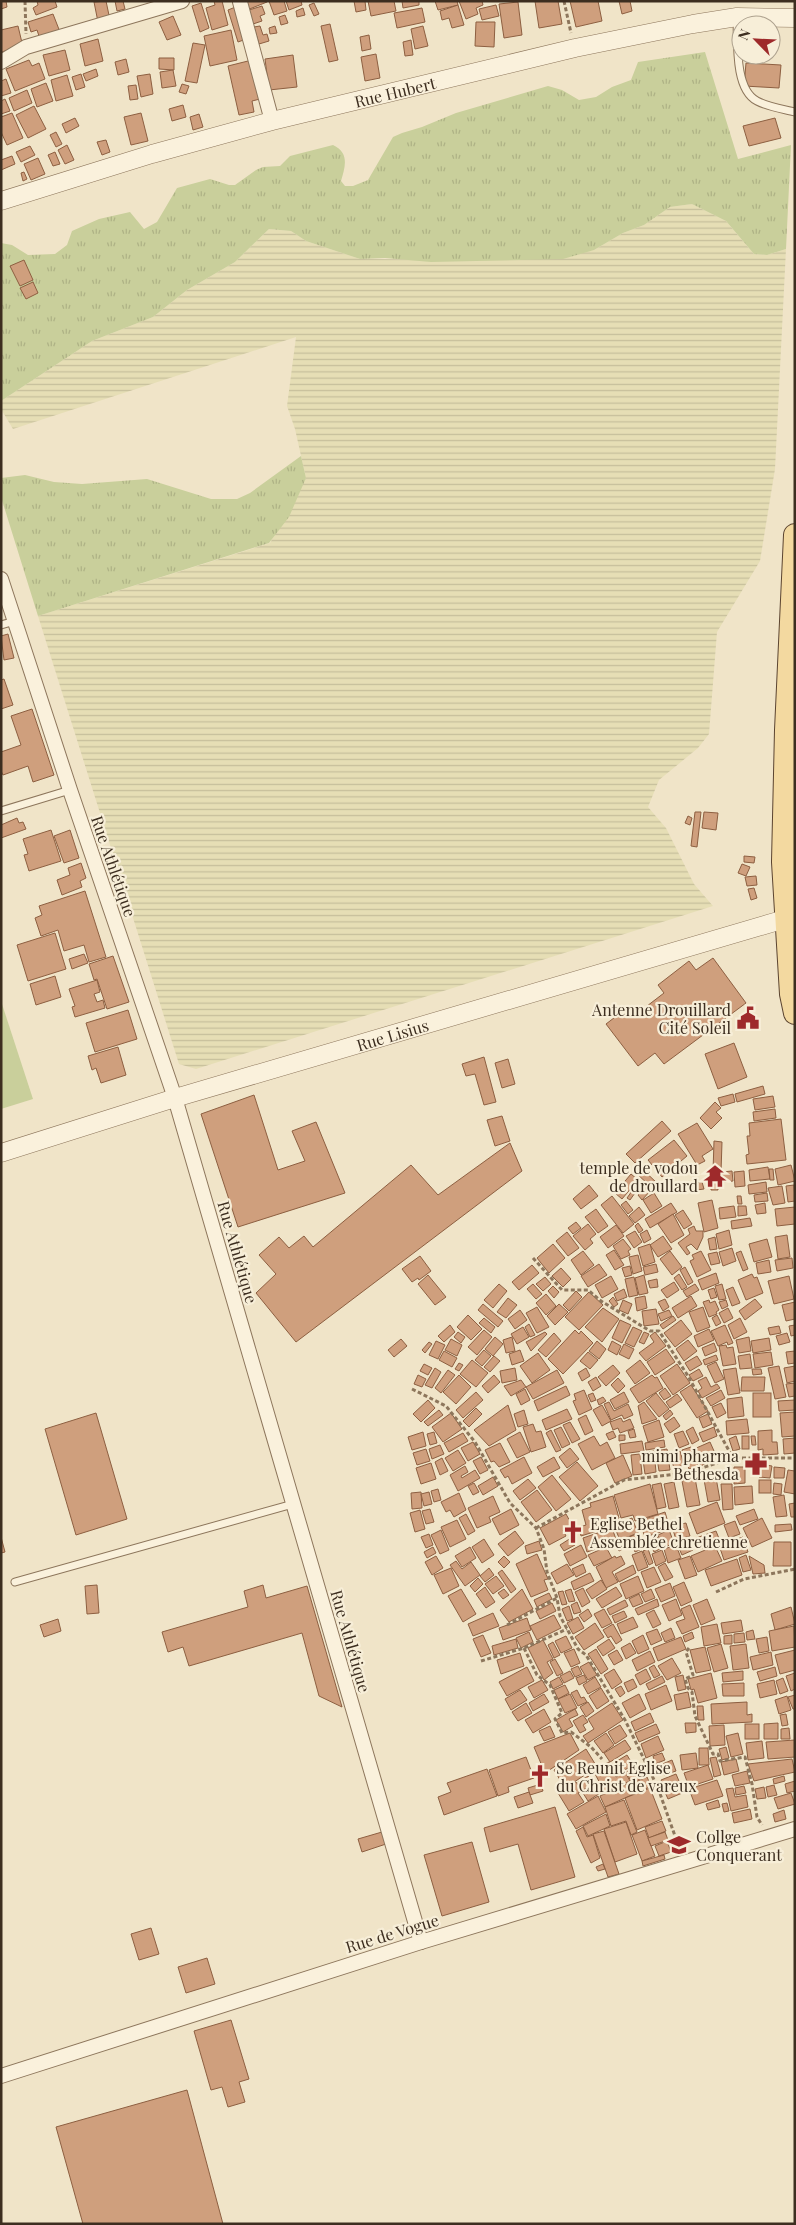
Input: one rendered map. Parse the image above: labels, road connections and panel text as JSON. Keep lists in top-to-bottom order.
{
  "streets": {
    "street": [
      "Rue Hubert",
      "Rue Athlétique",
      "Rue Lisius",
      "Rue de Vogue"
    ]
  },
  "crossings": [
    ["Rue Athlétique", "Rue Lisius"],
    ["Rue Athlétique", "Rue de Vogue"]
  ],
  "places": {
    "public building": ["Antenne Drouillard Cité Soleil"],
    "temple": ["temple de vodou de droullard"],
    "pharmacy": ["mimi pharma Bethesda"],
    "church": ["Eglise Bethel Assemblée chretienne", "Se Reunit Eglise du Christ de vareux"],
    "school or university": ["Collge Conquerant"]
  },
  "north": "top left"
}
